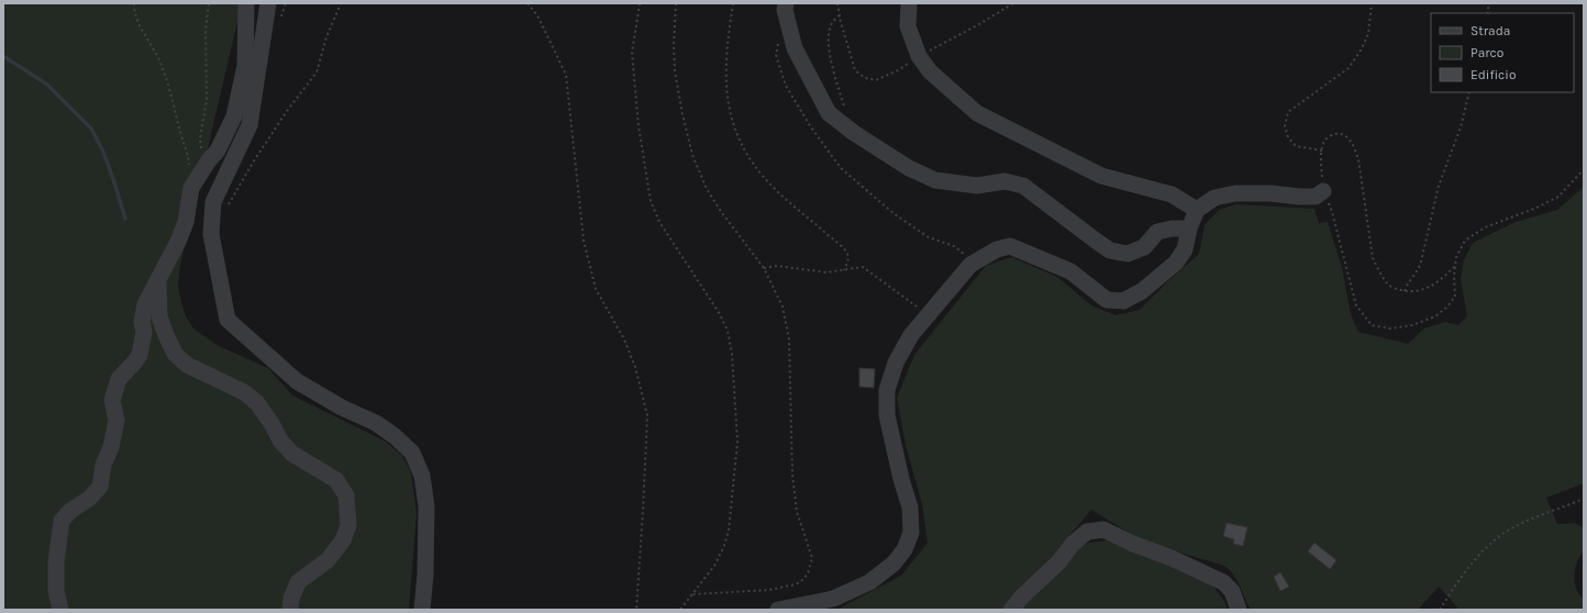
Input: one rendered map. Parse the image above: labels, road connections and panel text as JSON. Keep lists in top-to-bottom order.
{
  "legend": ["Strada", "Parco", "Edificio"]
}
